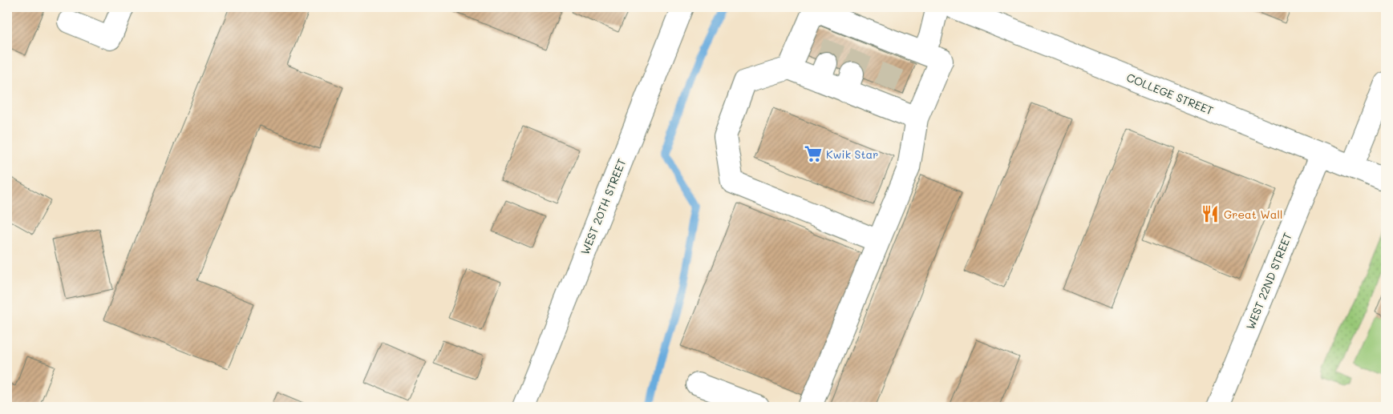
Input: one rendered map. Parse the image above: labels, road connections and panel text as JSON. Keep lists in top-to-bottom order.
{
  "streets": {
    "street": ["COLLEGE STREET", "WEST 20TH STREET", "WEST 22ND STREET"]
  },
  "crossings": [
    ["COLLEGE STREET", "WEST 22ND STREET"]
  ],
  "places": {
    "supermarket": ["Kwik Star"],
    "restaurant": ["Great Wall"]
  }
}
